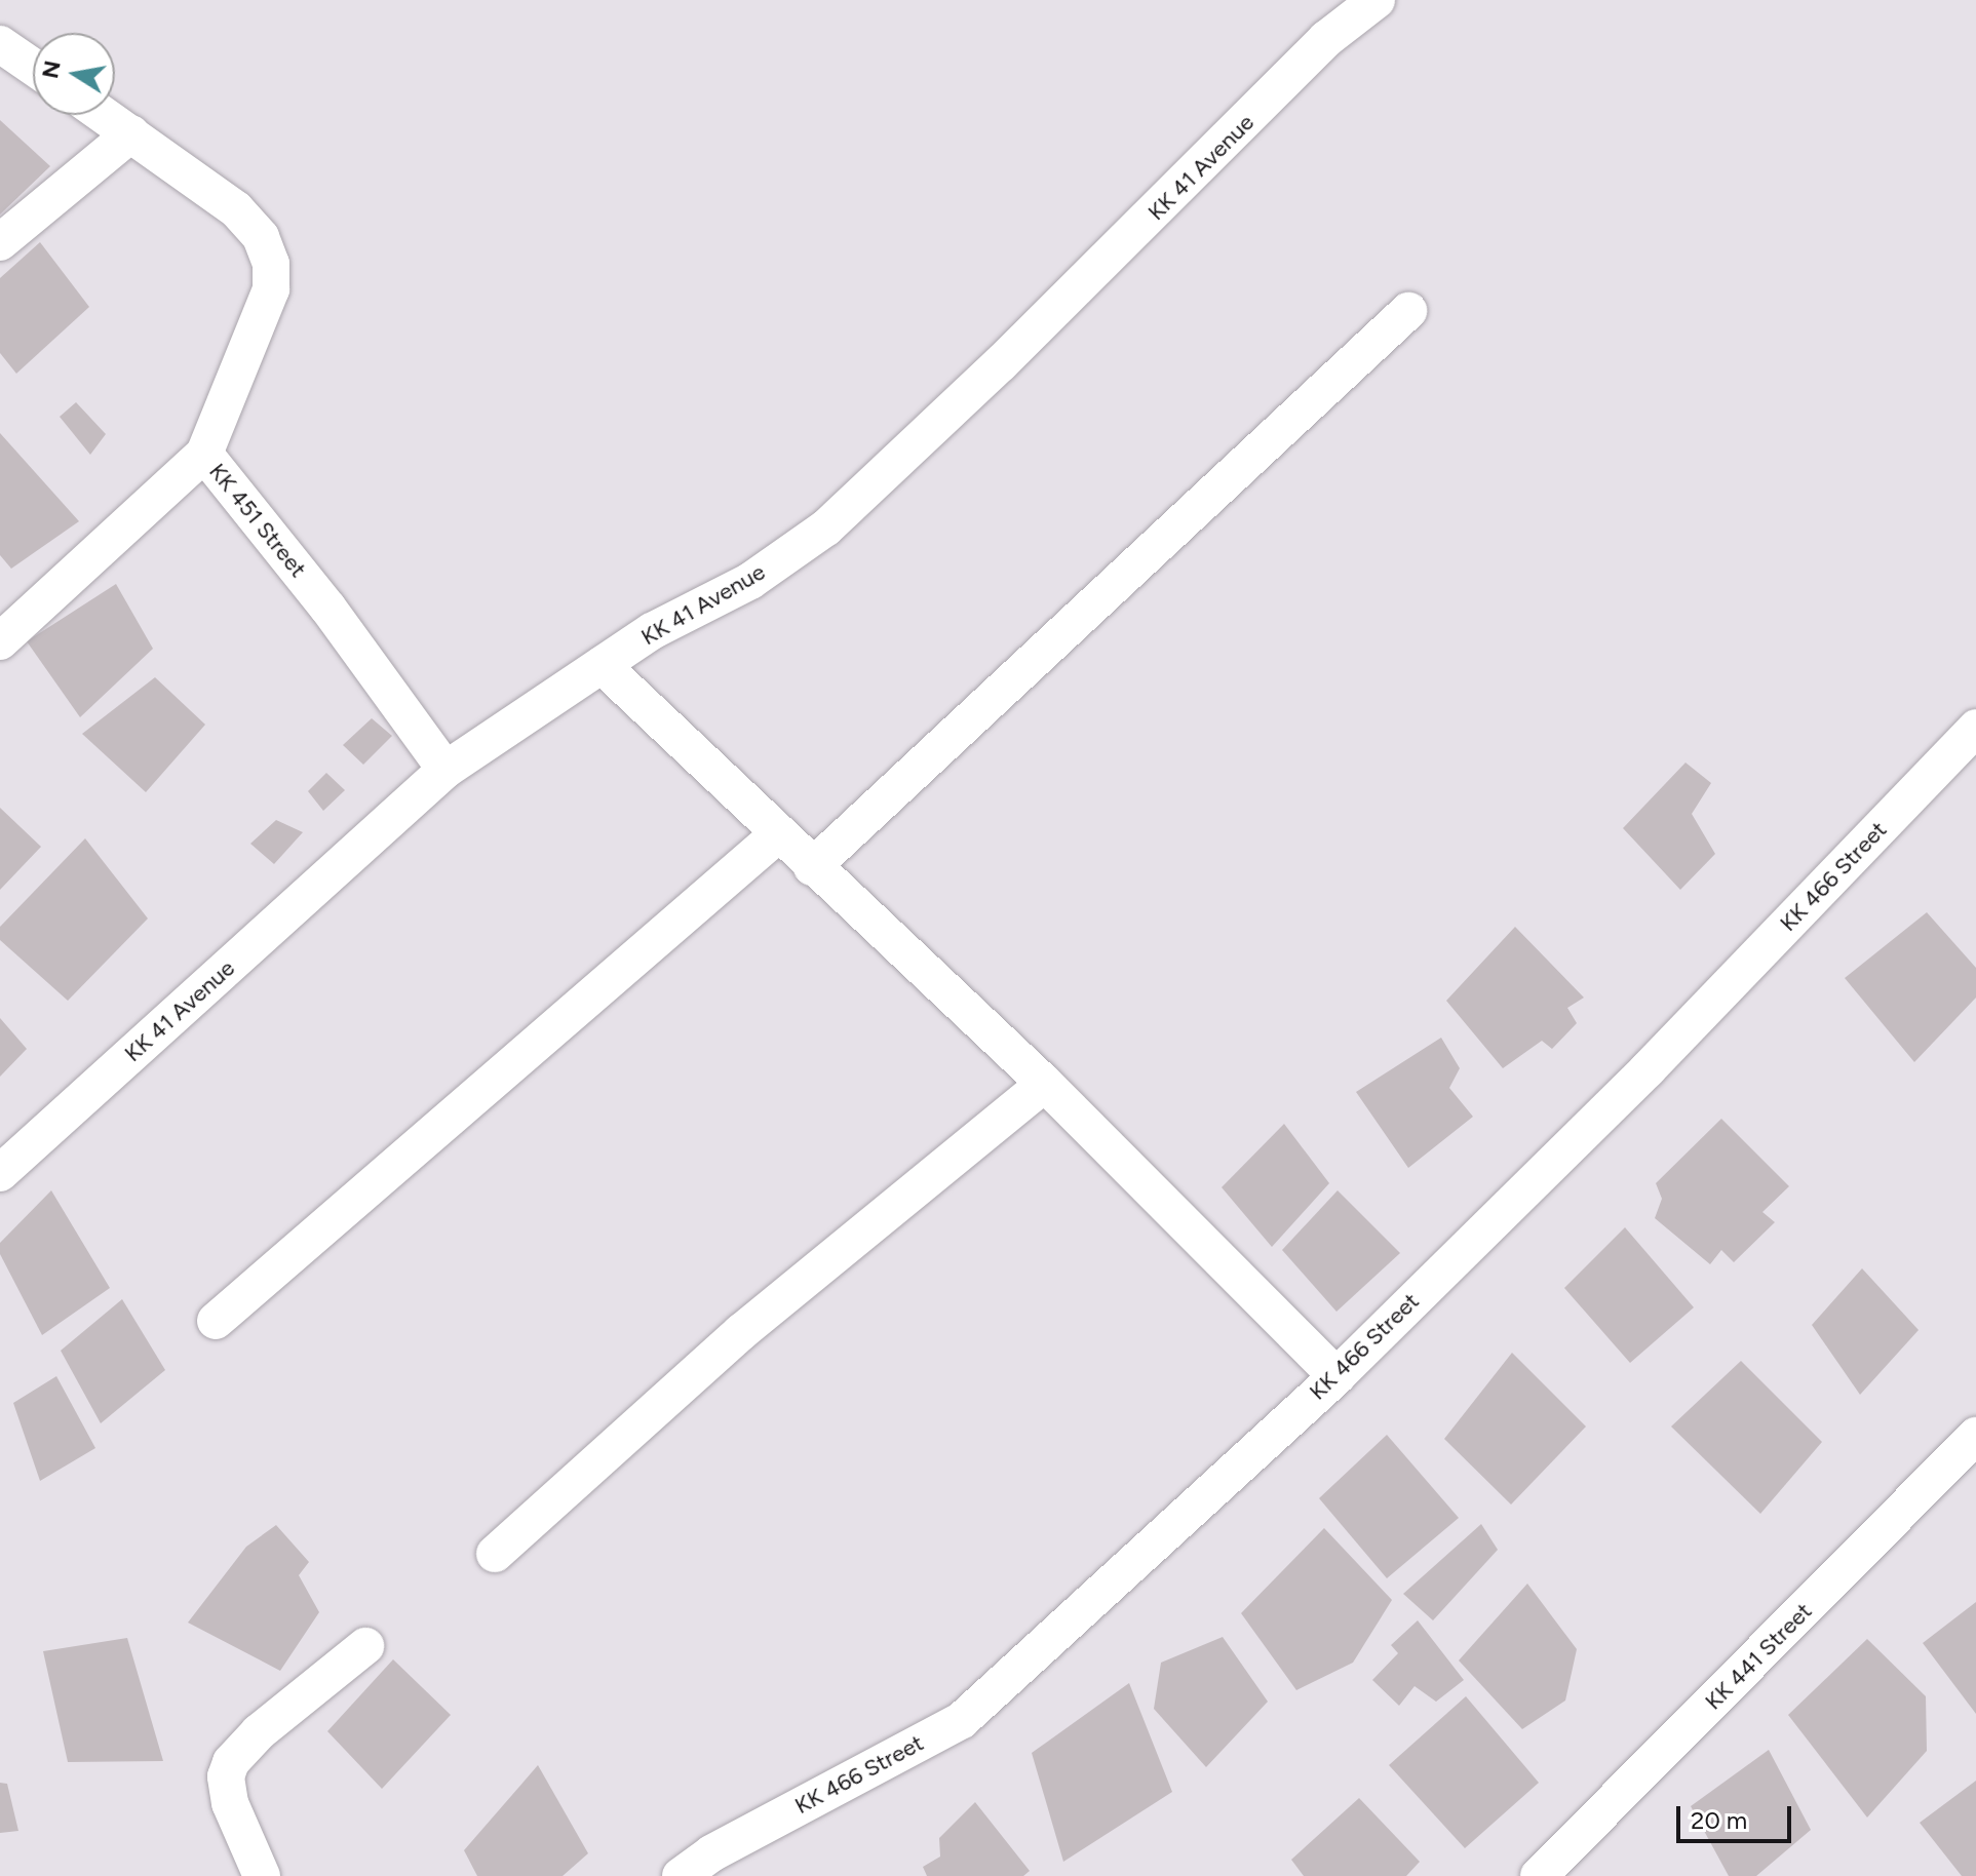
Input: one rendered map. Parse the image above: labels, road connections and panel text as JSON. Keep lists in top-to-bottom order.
{
  "streets": {
    "street": [
      "KK 41 Avenue",
      "KK 451 Street",
      "KK 466 Street",
      "KK 441 Street"
    ]
  },
  "crossings": [
    ["KK 41 Avenue", "KK 451 Street"]
  ],
  "scale_bar": "20 m",
  "north": "left"
}
